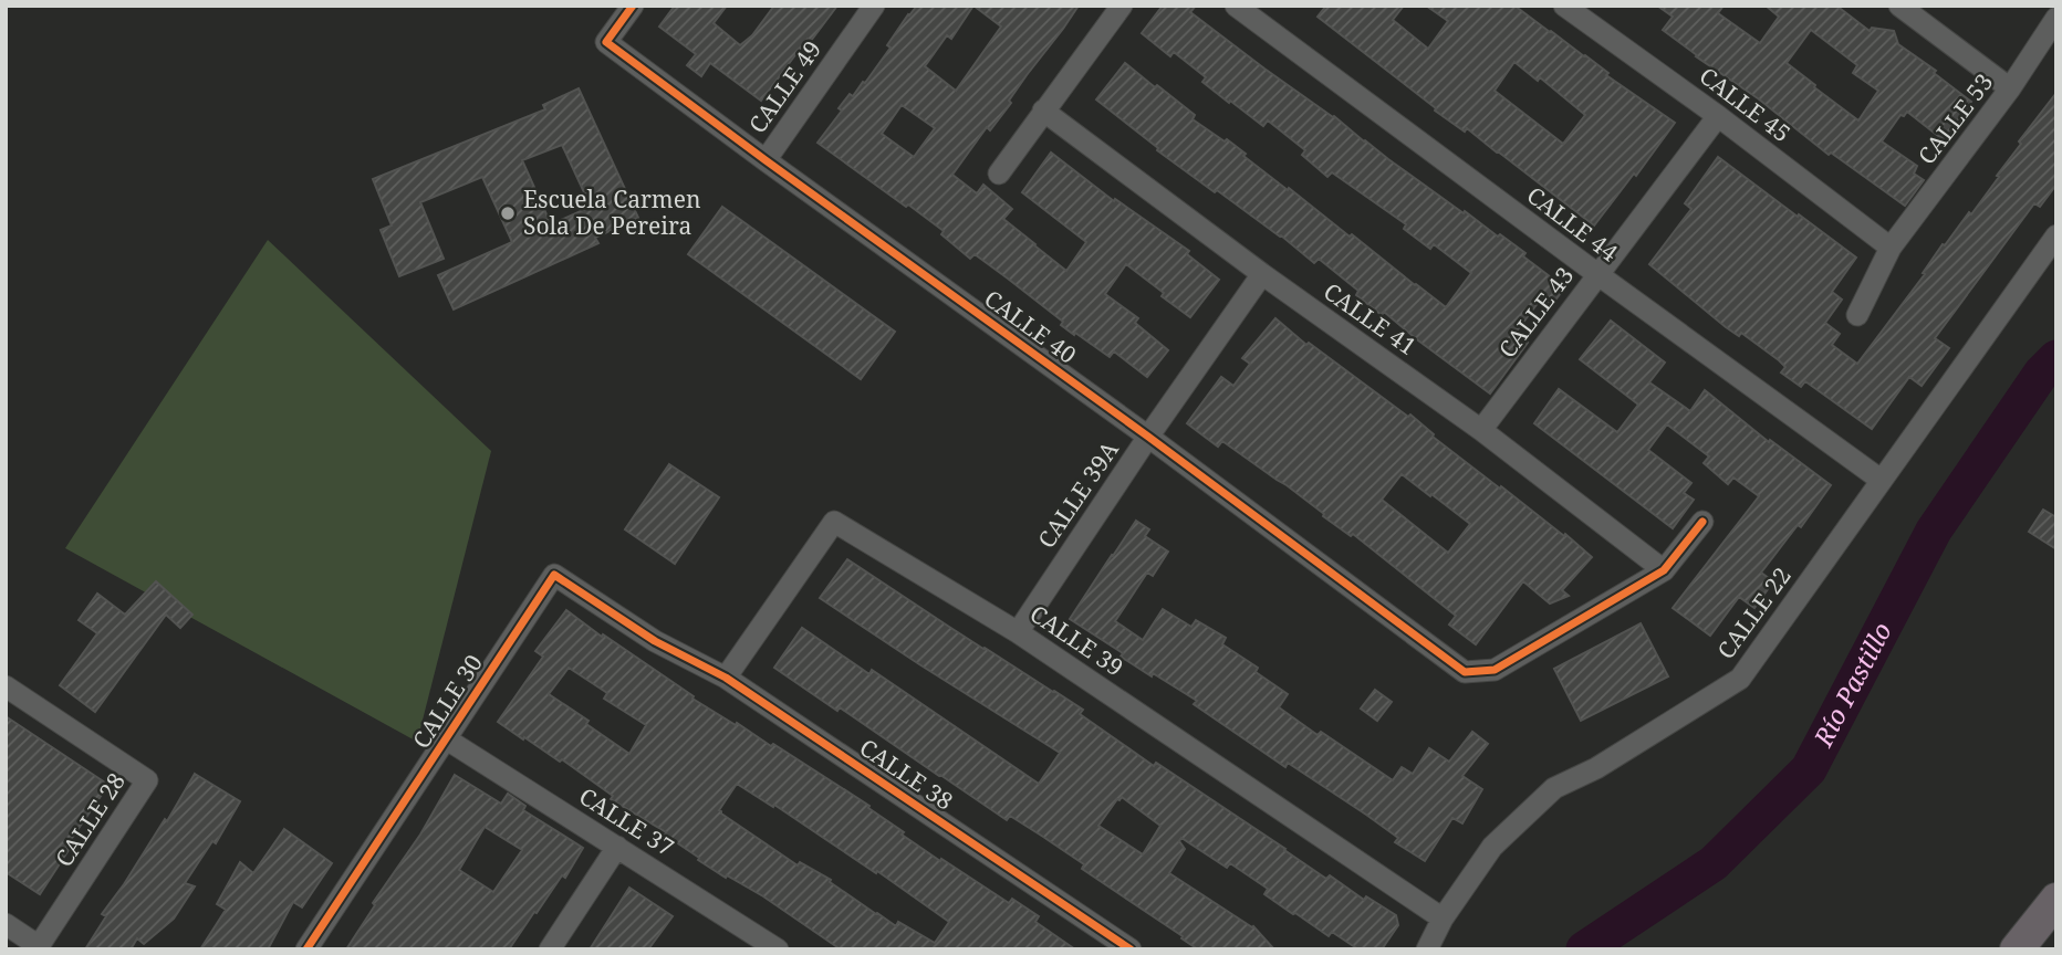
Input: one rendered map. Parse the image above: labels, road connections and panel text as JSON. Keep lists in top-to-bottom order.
{
  "streets": {
    "street": [
      "CALLE 49",
      "CALLE 45",
      "CALLE 53",
      "CALLE 44",
      "CALLE 43",
      "CALLE 41",
      "CALLE 40",
      "CALLE 39A",
      "CALLE 22",
      "CALLE 39",
      "CALLE 30",
      "CALLE 38",
      "CALLE 28",
      "CALLE 37"
    ]
  },
  "crossings": [
    ["CALLE 49", "CALLE 40"],
    ["CALLE 45", "CALLE 53"],
    ["CALLE 45", "CALLE 43"],
    ["CALLE 44", "CALLE 43"],
    ["CALLE 44", "CALLE 22"],
    ["CALLE 43", "CALLE 41"],
    ["CALLE 41", "CALLE 40"],
    ["CALLE 41", "CALLE 39A"],
    ["CALLE 40", "CALLE 39A"],
    ["CALLE 39A", "CALLE 39"],
    ["CALLE 22", "CALLE 39"],
    ["CALLE 39", "CALLE 38"],
    ["CALLE 30", "CALLE 38"],
    ["CALLE 30", "CALLE 37"]
  ],
  "water": ["Río Pastillo"],
  "places": ["Escuela Carmen Sola De Pereira"]
}
